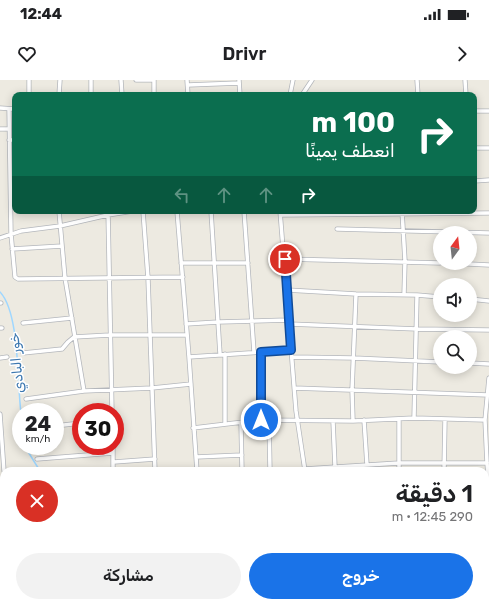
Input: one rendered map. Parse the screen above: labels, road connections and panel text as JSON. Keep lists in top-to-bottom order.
{
  "water": ["خور البادي"],
  "north": "top",
  "page": {
    "status": "12:44",
    "header": "Drivr",
    "turn": ["100 m", "انعطف يمينًا"],
    "speed": "24 km/h",
    "limit": "30",
    "heading": ["1 دقيقة", "290 m · 12:45"],
    "buttons": ["خروج", "مشاركة"]
  }
}
